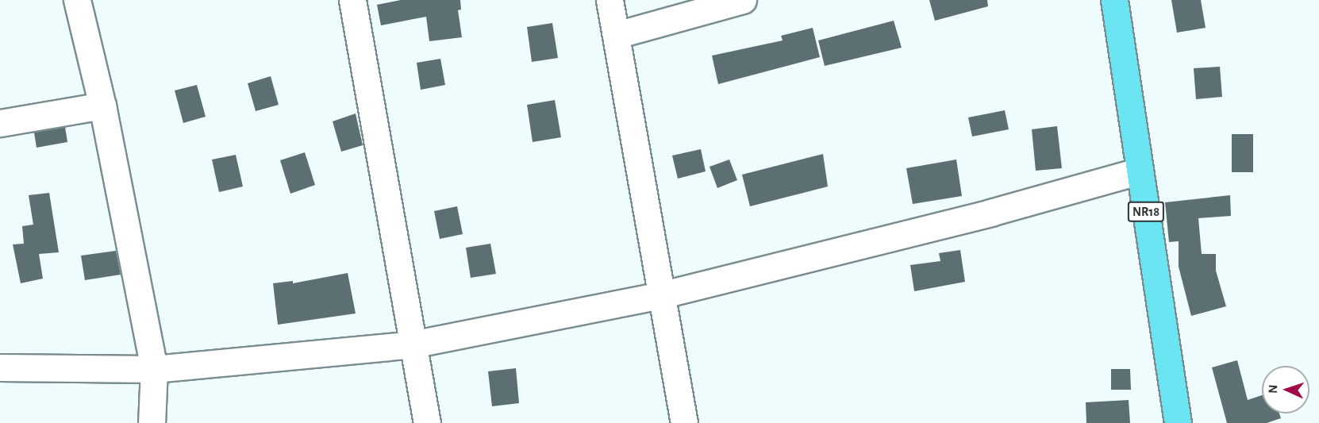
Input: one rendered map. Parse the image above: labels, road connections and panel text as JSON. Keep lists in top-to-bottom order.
{
  "streets": {
    "main road": ["NR18"]
  },
  "north": "left"
}
